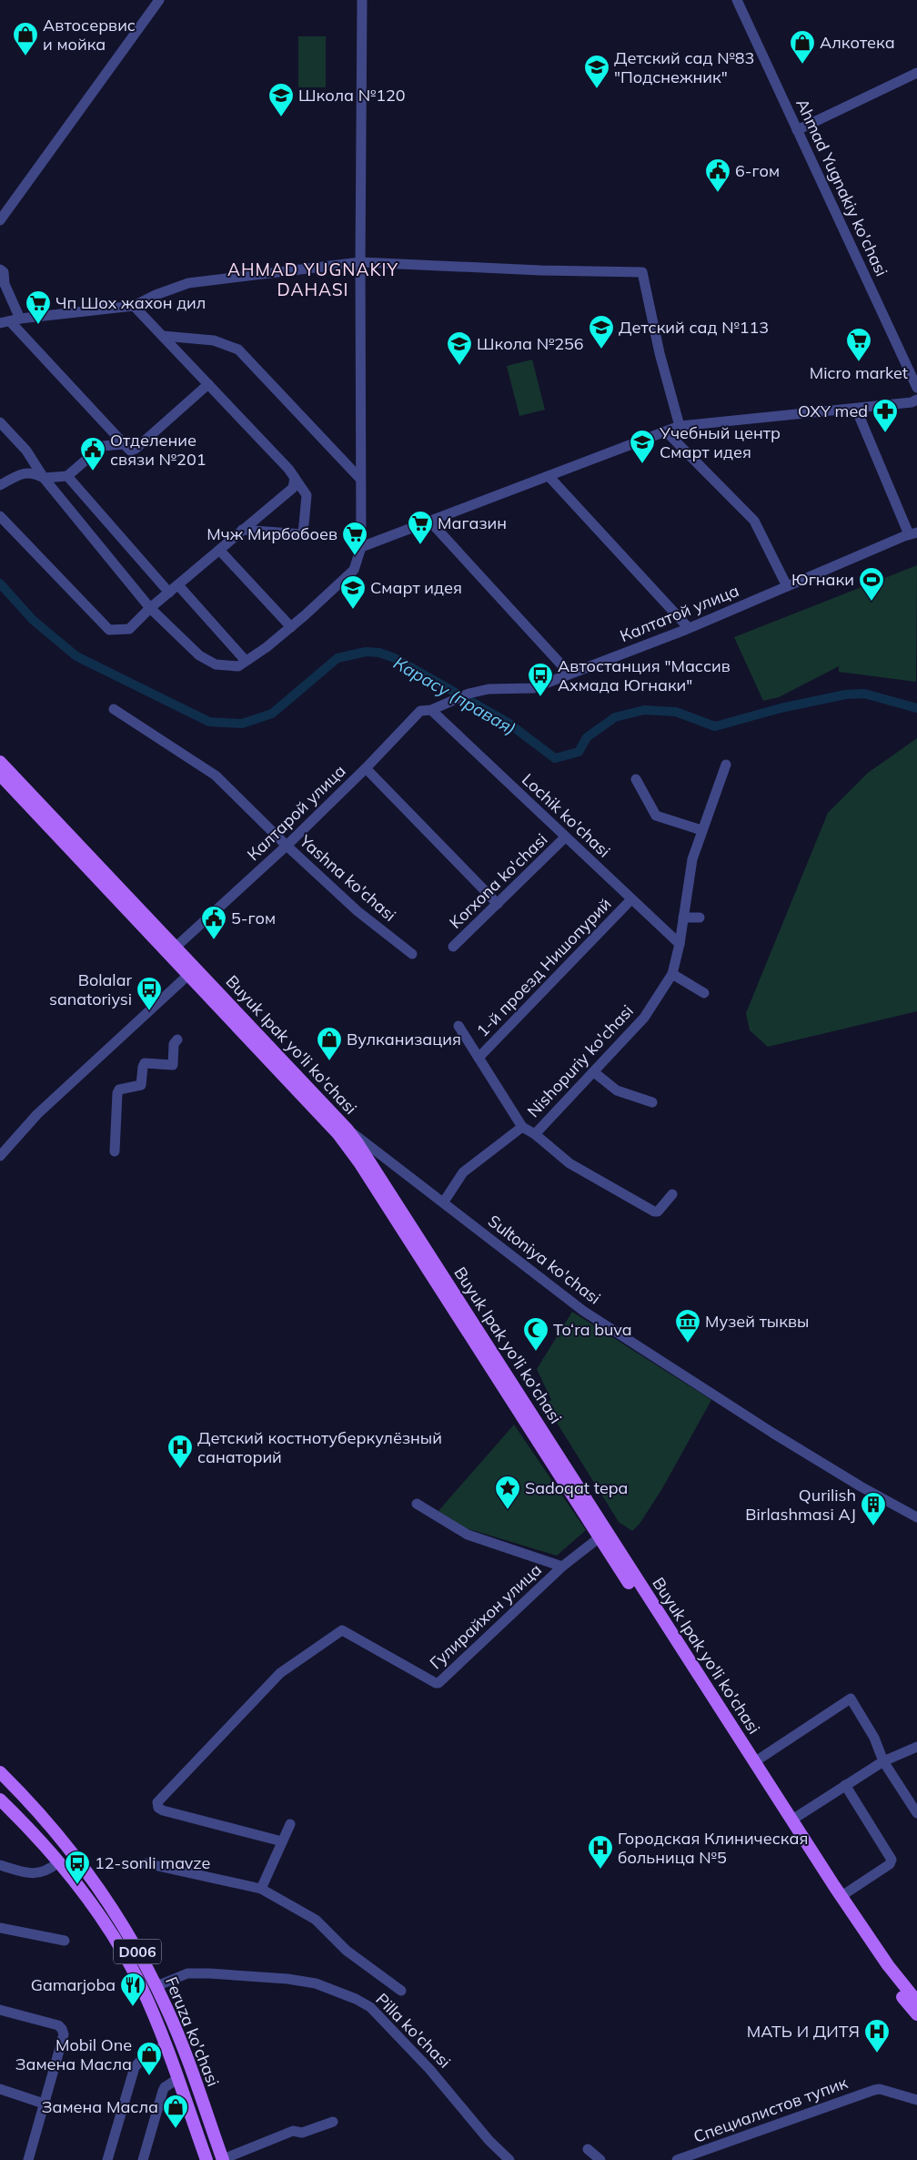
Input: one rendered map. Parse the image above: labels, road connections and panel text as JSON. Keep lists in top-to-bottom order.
{
  "streets": {
    "main road": ["Buyuk Ipak yo'li ko'chasi", "D006", "Feruza ko'chasi"],
    "street": [
      "Ahmad Yugnakiy ko'chasi",
      "Калтатой улица",
      "Калтарой улица",
      "Lochik ko'chasi",
      "Yashna ko'chasi",
      "Korxona ko'chasi",
      "1-й проезд Нишопурий",
      "Nishopuriy ko'chasi",
      "Sultoniya ko'chasi",
      "Гулирайхон улица",
      "Pilla ko'chasi",
      "Специалистов тупик"
    ]
  },
  "crossings": [
    ["Калтатой улица", "Калтарой улица"],
    ["Калтарой улица", "Lochik ko'chasi"],
    ["Калтарой улица", "Yashna ko'chasi"],
    ["Калтарой улица", "Buyuk Ipak yo'li ko'chasi"],
    ["Lochik ko'chasi", "Korxona ko'chasi"],
    ["Lochik ko'chasi", "1-й проезд Нишопурий"],
    ["Lochik ko'chasi", "Nishopuriy ko'chasi"],
    ["Buyuk Ipak yo'li ko'chasi", "Sultoniya ko'chasi"],
    ["Nishopuriy ko'chasi", "Sultoniya ko'chasi"],
    ["Pilla ko'chasi", "Feruza ko'chasi"]
  ],
  "districts": ["AHMAD YUGNAKIY DAHASI"],
  "water": ["Карасу (правая)"],
  "places": {
    "shop": [
      "Автосервис и мойка",
      "Алкотека",
      "Вулканизация",
      "Mobil One Замена Масла",
      "Замена Масла"
    ],
    "school or university": [
      "Детский сад №83 \"Подснежник\"",
      "Школа №120",
      "Детский сад №113",
      "Школа №256",
      "Учебный центр Смарт идея",
      "Смарт идея"
    ],
    "public building": ["6-гом", "Отделение связи №201", "5-гом"],
    "supermarket": [
      "Чп Шох жахон дил",
      "Micro market",
      "Магазин",
      "Мчж Мирбобоев"
    ],
    "pharmacy": ["OXY med"],
    "sports": ["Югнаки"],
    "bus stop": ["Автостанция \"Массив Ахмада Югнаки\"", "Bolalar sanatoriysi", "12-sonli mavze"],
    "museum": ["Музей тыквы"],
    "mosque": ["To‘ra buva"],
    "hospital": ["Детский костнотуберкулёзный санаторий", "Городская Клиническая больница №5", "МАТЬ И ДИТЯ"],
    "place": ["Sadoqat tepa"],
    "building": ["Qurilish Birlashmasi AJ"],
    "restaurant": ["Gamarjoba"]
  }
}
